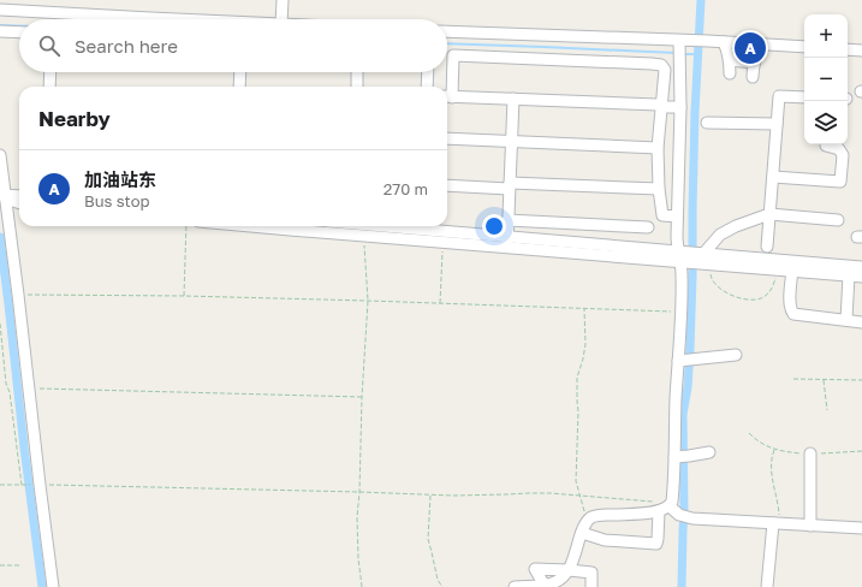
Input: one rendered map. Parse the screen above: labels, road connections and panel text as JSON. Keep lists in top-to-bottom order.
{
  "page": {
    "map_buttons": ["+", "−"],
    "search": "Search here",
    "pins": "A",
    "heading": "Nearby",
    "list": [
      {
        "mark": "A",
        "name": "加油站东",
        "note": "Bus stop",
        "value": "270 m"
      }
    ]
  }
}
